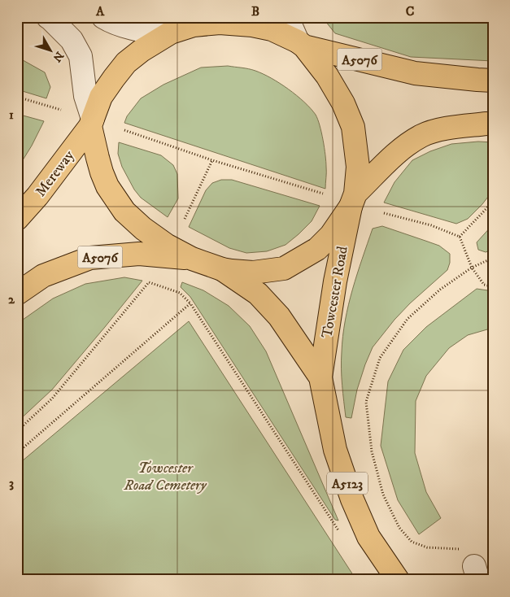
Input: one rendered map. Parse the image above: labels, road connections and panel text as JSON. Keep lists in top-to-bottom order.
{
  "streets": {
    "main road": [
      "A5076",
      "Mereway",
      "Towcester Road",
      "A5123"
    ]
  },
  "crossings": [
    ["A5076", "Mereway"],
    ["A5076", "Towcester Road"],
    ["Mereway", "Towcester Road"]
  ],
  "parks": ["Towcester Road Cemetery"],
  "north": "bottom right",
  "grid": {
    "columns": ["A", "B", "C"],
    "rows": ["1", "2", "3"]
  }
}
